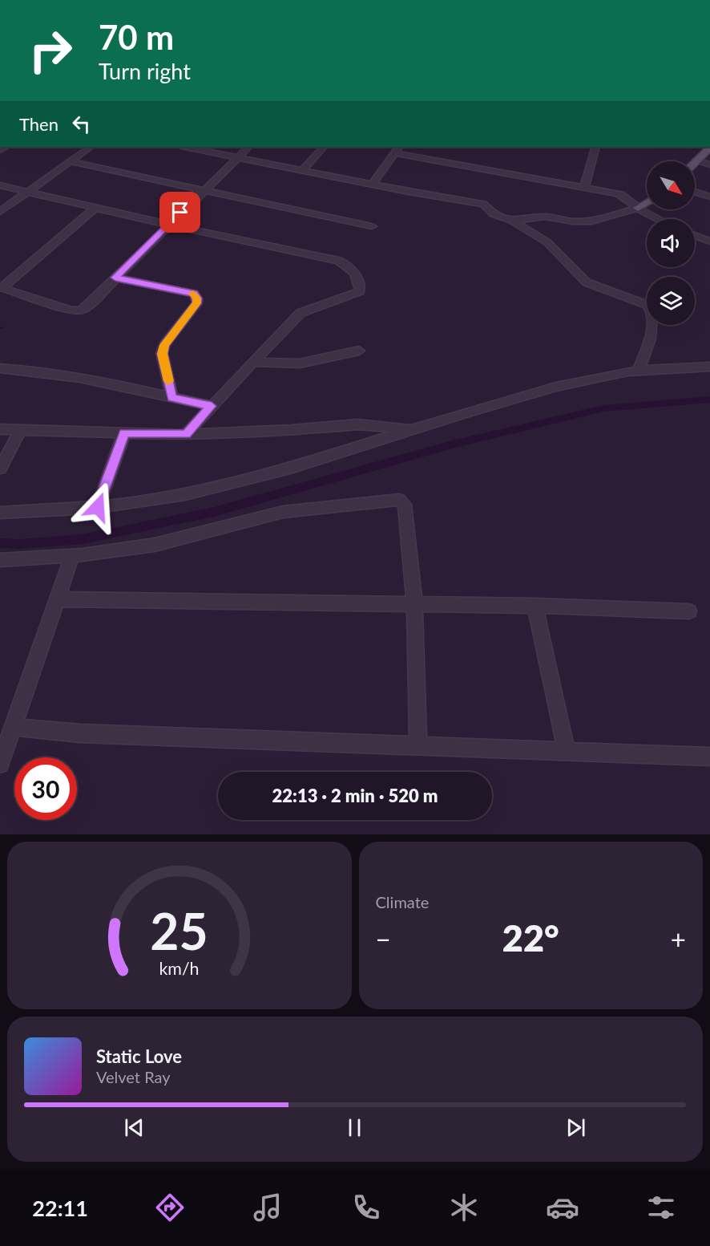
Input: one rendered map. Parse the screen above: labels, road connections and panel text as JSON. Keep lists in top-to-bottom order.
{
  "north": "bottom right",
  "page": {
    "turn": ["70 m", "Turn right"],
    "then": "Then",
    "limit": "30",
    "trip": "22:13 · 2 min · 520 m",
    "tile": "Climate",
    "heat": ["−", "22°", "+"],
    "song": ["Static Love", "Velvet Ray"],
    "tabs": "22:11",
    "gauge": ["25", "km/h"]
  }
}
